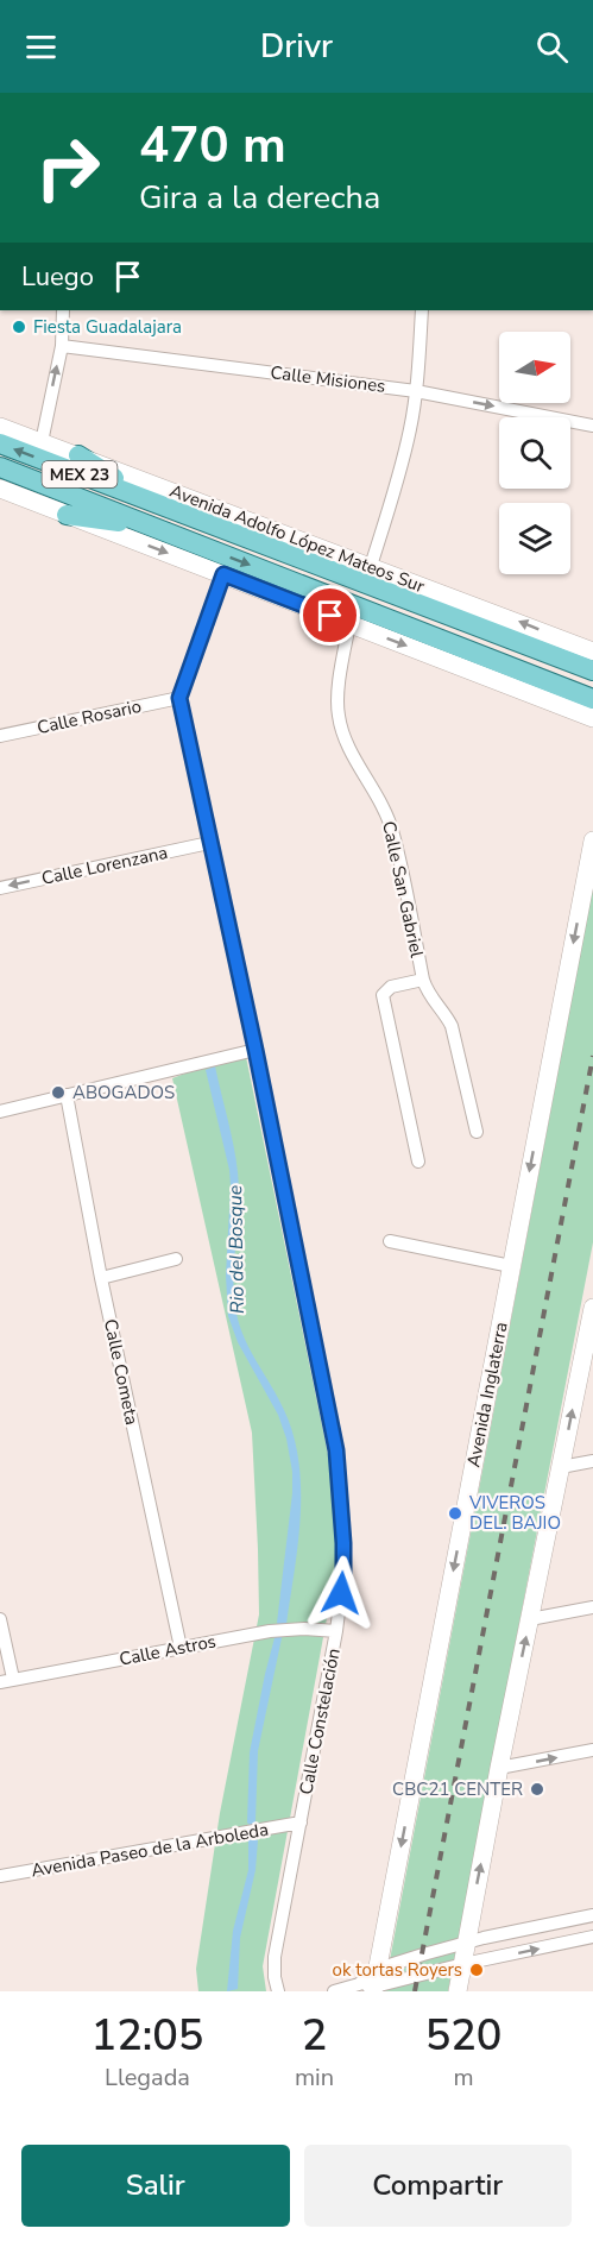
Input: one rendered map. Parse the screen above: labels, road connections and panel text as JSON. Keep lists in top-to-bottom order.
{
  "streets": {
    "main road": ["MEX 23", "Avenida Adolfo López Mateos Sur"],
    "street": [
      "Calle Misiones",
      "Calle Rosario",
      "Calle Lorenzana",
      "Calle San Gabriel",
      "Calle Cometa",
      "Avenida Inglaterra",
      "Calle Astros",
      "Calle Constelación",
      "Avenida Paseo de la Arboleda"
    ]
  },
  "crossings": [
    ["Calle Rosario", "Calle Constelación"],
    ["Calle Lorenzana", "Calle Constelación"],
    ["Calle Cometa", "Calle Astros"],
    ["Calle Astros", "Calle Constelación"],
    ["Calle Constelación", "Avenida Paseo de la Arboleda"]
  ],
  "one_way": ["Calle Lorenzana"],
  "water": ["Rio del Bosque"],
  "places": [
    "Fiesta Guadalajara",
    "ABOGADOS",
    "VIVEROS DEL. BAJIO",
    "CBC21 CENTER",
    "ok tortas Royers"
  ],
  "north": "right",
  "page": {
    "header": "Drivr",
    "turn": ["470 m", "Gira a la derecha"],
    "then": "Luego",
    "eta": [
      "12:05",
      "Llegada",
      "2",
      "min",
      "520",
      "m"
    ],
    "buttons": ["Salir", "Compartir"]
  }
}
